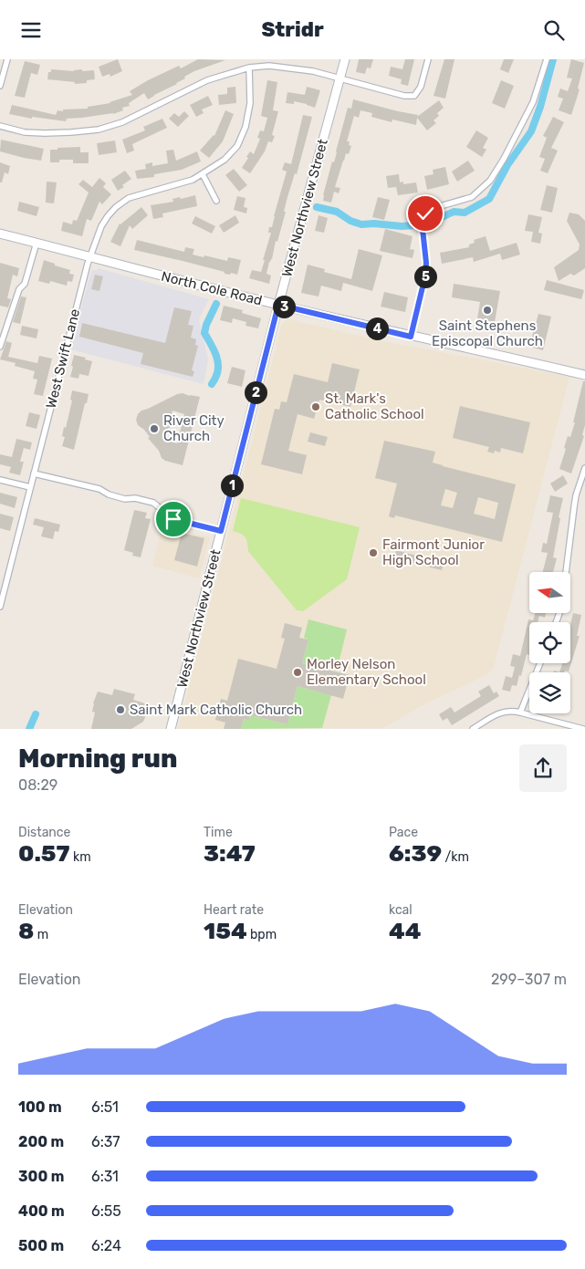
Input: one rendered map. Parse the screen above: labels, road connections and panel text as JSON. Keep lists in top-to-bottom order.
{
  "streets": {
    "street": ["West Northview Street", "North Cole Road", "West Swift Lane"]
  },
  "crossings": [
    ["West Northview Street", "North Cole Road"],
    ["North Cole Road", "West Swift Lane"]
  ],
  "places": [
    "Saint Stephens Episcopal Church",
    "St. Mark's Catholic School",
    "River City Church",
    "Fairmont Junior High School",
    "Morley Nelson Elementary School",
    "Saint Mark Catholic Church"
  ],
  "north": "left",
  "page": {
    "header": "Stridr",
    "pins": [
      "5",
      "3",
      "4",
      "2",
      "1"
    ],
    "heading": ["Morning run", "08:29"],
    "stats": [
      ["Distance", "0.57 km"],
      ["Time", "3:47"],
      ["Pace", "6:39 /km"],
      ["Elevation", "8 m"],
      ["Heart rate", "154 bpm"],
      ["kcal", "44"]
    ],
    "chart": ["Elevation", "299–307 m"],
    "list": [
      {
        "name": "100 m",
        "note": "6:51"
      },
      {
        "name": "200 m",
        "note": "6:37"
      },
      {
        "name": "300 m",
        "note": "6:31"
      },
      {
        "name": "400 m",
        "note": "6:55"
      },
      {
        "name": "500 m",
        "note": "6:24"
      }
    ]
  }
}
